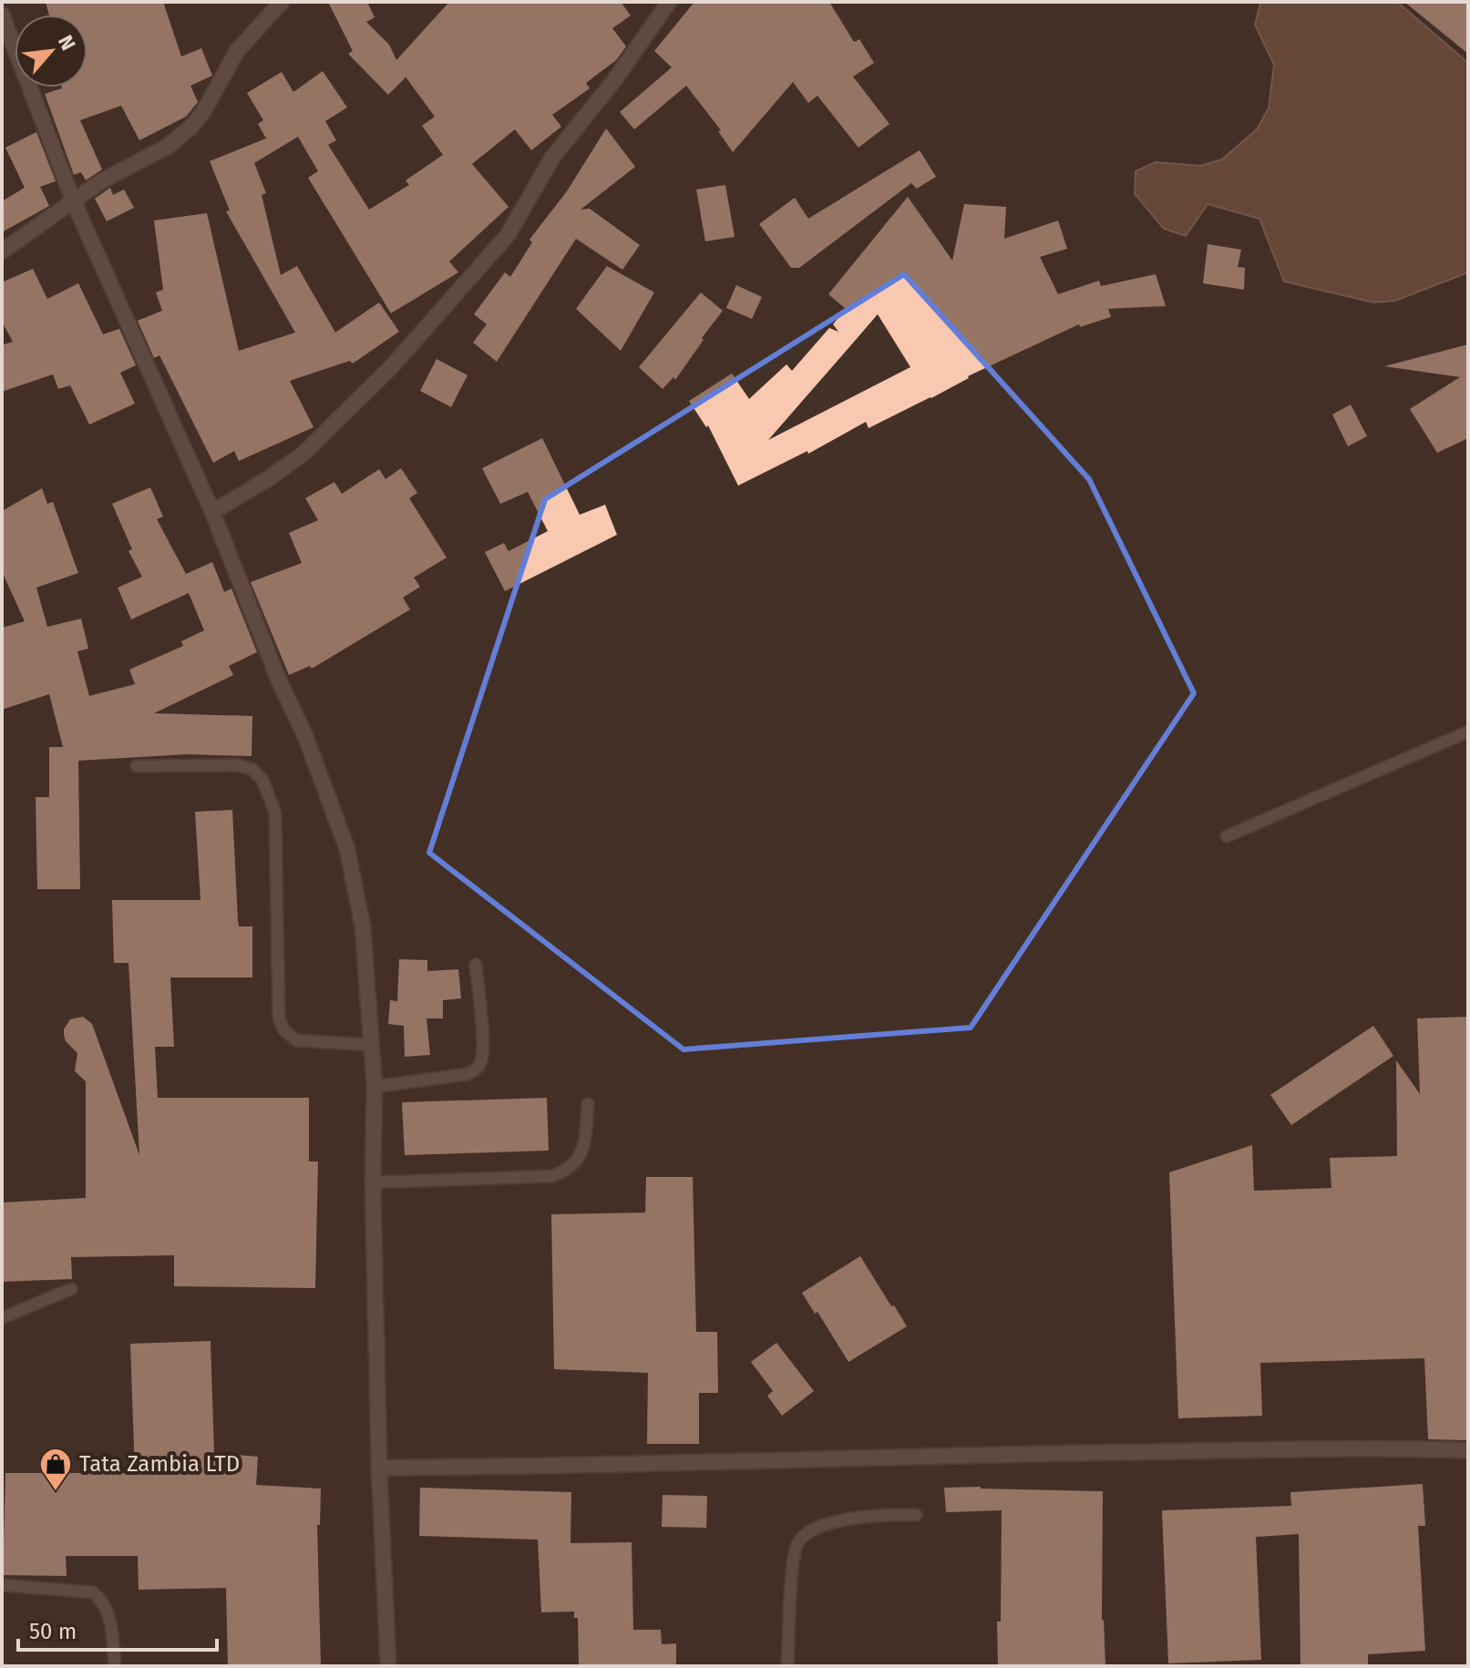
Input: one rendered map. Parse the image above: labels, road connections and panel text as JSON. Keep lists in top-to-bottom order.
{
  "places": {
    "shop": ["Tata Zambia LTD"]
  },
  "scale_bar": "50 m",
  "north": "top right"
}
